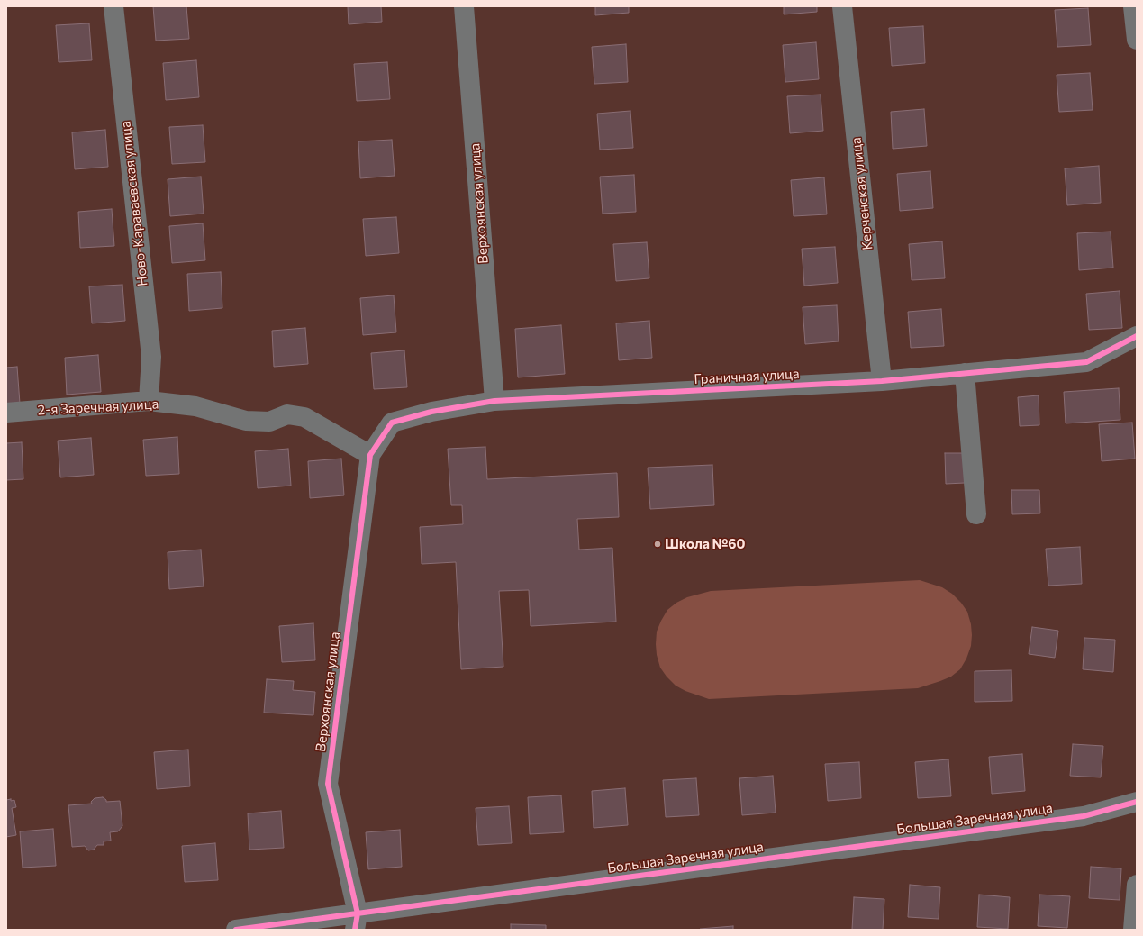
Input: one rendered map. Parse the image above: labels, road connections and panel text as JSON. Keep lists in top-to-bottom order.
{
  "streets": {
    "street": [
      "Керченская улица",
      "Ново-Караваевская улица",
      "Верхоянская улица",
      "Граничная улица",
      "2-я Заречная улица",
      "Большая Заречная улица"
    ]
  },
  "crossings": [
    ["Керченская улица", "Граничная улица"],
    ["Ново-Караваевская улица", "2-я Заречная улица"],
    ["Верхоянская улица", "Граничная улица"],
    ["Верхоянская улица", "2-я Заречная улица"],
    ["Верхоянская улица", "Большая Заречная улица"],
    ["Граничная улица", "2-я Заречная улица"]
  ],
  "places": ["Школа №60"]
}
